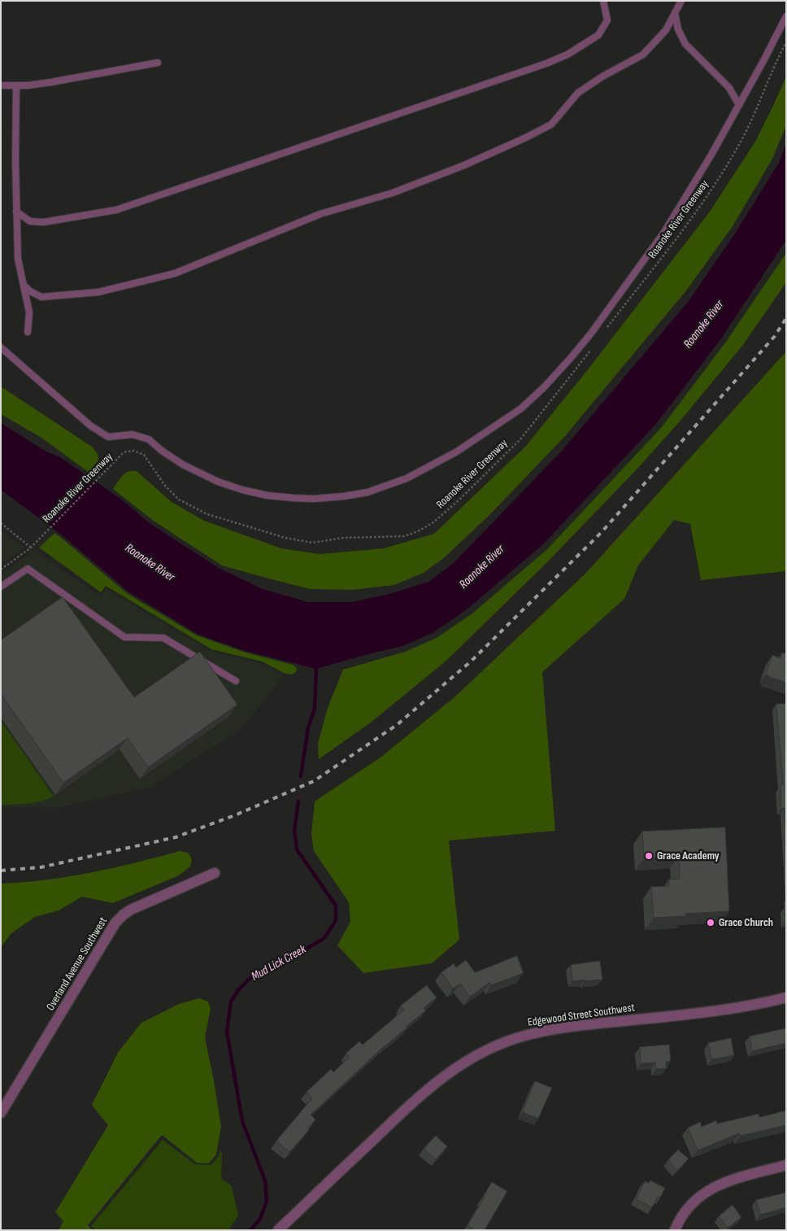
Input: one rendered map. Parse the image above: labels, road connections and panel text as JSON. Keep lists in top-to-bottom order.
{
  "streets": {
    "street": ["Overland Avenue Southwest", "Edgewood Street Southwest"],
    "path": ["Roanoke River Greenway"]
  },
  "water": ["Roanoke River", "Mud Lick Creek"],
  "places": ["Grace Academy", "Grace Church"]
}
